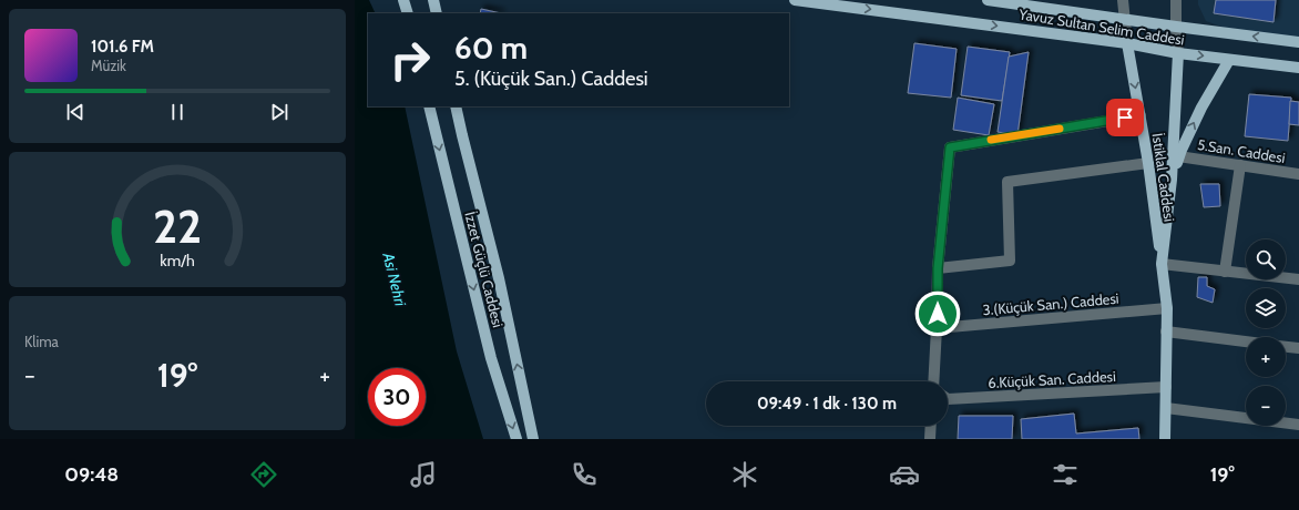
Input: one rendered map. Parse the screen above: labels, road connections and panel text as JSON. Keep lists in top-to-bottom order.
{
  "streets": {
    "main road": ["Yavuz Sultan Selim Caddesi", "İstiklal Caddesi", "İzzet Güçlü Caddesi"],
    "street": ["5.San. Caddesi", "3.(Küçük San.) Caddesi", "6.Küçük San. Caddesi"]
  },
  "crossings": [
    ["Yavuz Sultan Selim Caddesi", "İstiklal Caddesi"],
    ["5.San. Caddesi", "İstiklal Caddesi"],
    ["İstiklal Caddesi", "3.(Küçük San.) Caddesi"],
    ["İstiklal Caddesi", "6.Küçük San. Caddesi"]
  ],
  "water": ["Asi Nehri"],
  "page": {
    "turn": ["60 m", "5. (Küçük San.) Caddesi"],
    "song": ["101.6 FM", "Müzik"],
    "map_buttons": ["+", "−"],
    "tile": "Klima",
    "heat": ["−", "19°", "+"],
    "limit": "30",
    "trip": "09:49 · 1 dk · 130 m",
    "tabs": ["09:48", "19°"],
    "gauge": ["22", "km/h"]
  }
}
